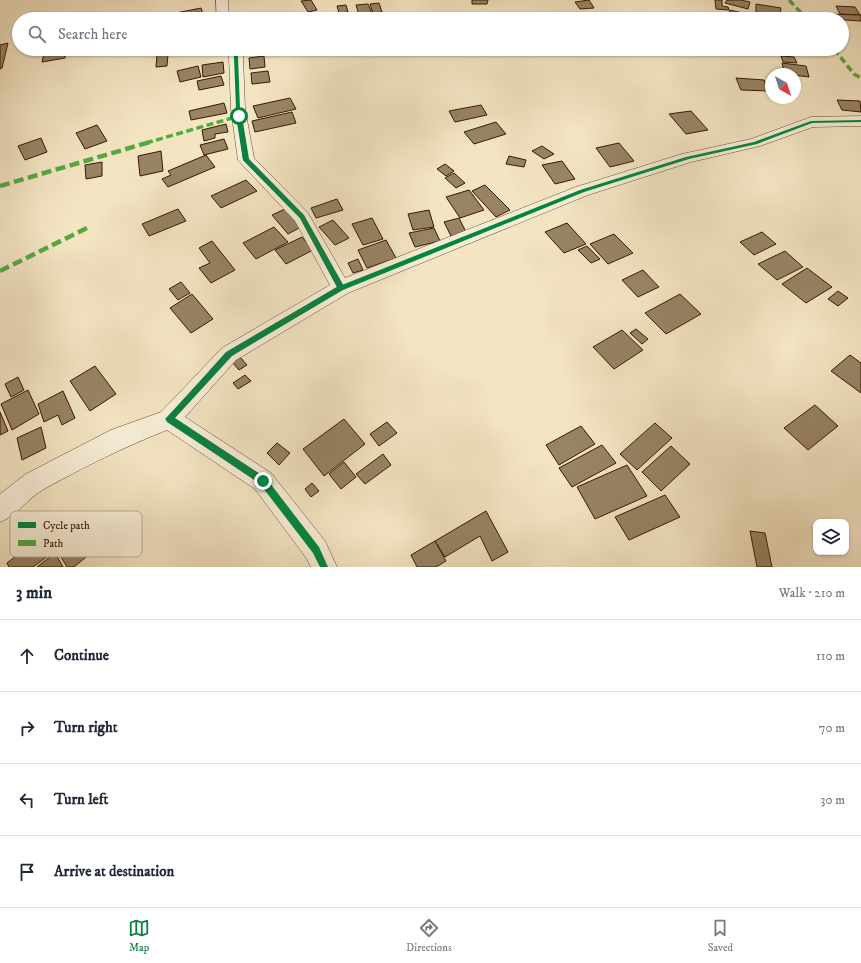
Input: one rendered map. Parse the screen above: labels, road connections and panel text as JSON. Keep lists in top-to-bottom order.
{
  "legend": ["Cycle path", "Path"],
  "north": "bottom right",
  "page": {
    "search": "Search here",
    "heading": ["3 min", "Walk · 210 m"],
    "list": [
      ["Continue", "110 m"],
      ["Turn right", "70 m"],
      ["Turn left", "30 m"],
      "Arrive at destination"
    ],
    "nav": ["Map", "Directions", "Saved"]
  }
}
